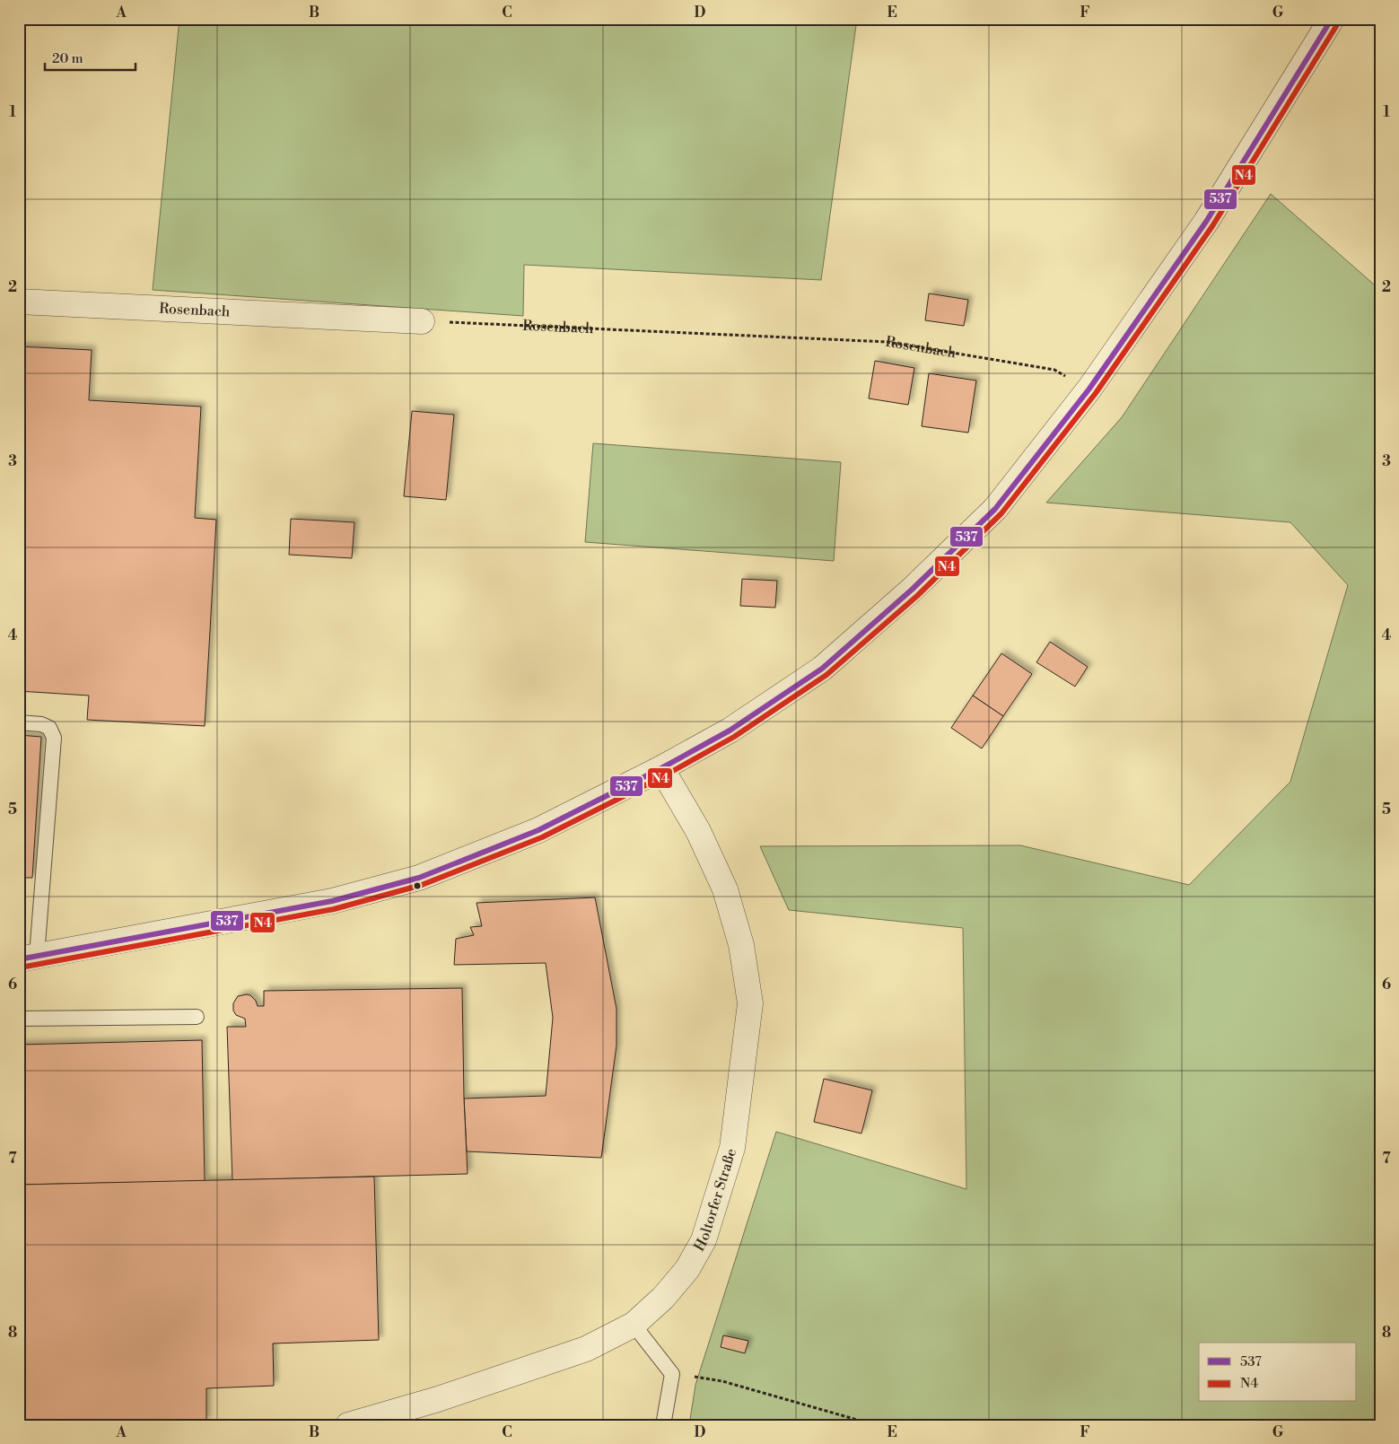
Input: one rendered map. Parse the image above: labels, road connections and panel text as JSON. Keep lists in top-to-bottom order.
{
  "streets": {
    "street": ["Rosenbach", "Holtorfer Straße"]
  },
  "lines": ["transit line 537", "transit line N4"],
  "legend": ["537", "N4"],
  "scale_bar": "20 m",
  "grid": {
    "columns": [
      "A",
      "B",
      "C",
      "D",
      "E",
      "F",
      "G"
    ],
    "rows": [
      "1",
      "2",
      "3",
      "4",
      "5",
      "6",
      "7",
      "8"
    ]
  }
}
